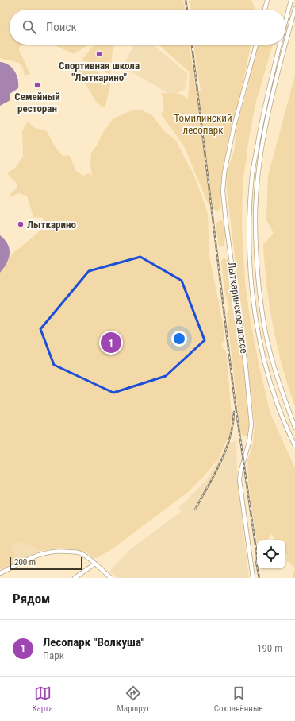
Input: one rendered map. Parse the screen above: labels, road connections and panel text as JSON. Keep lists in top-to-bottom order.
{
  "streets": {
    "main road": ["Лыткаринское шоссе"]
  },
  "parks": ["Томилинский лесопарк"],
  "places": ["Спортивная школа \"Лыткарино\"", "Семейный ресторан", "Лыткарино"],
  "scale_bar": "200 m",
  "page": {
    "search": "Поиск",
    "pins": "1",
    "scale": "200 m",
    "heading": "Рядом",
    "list": [
      {
        "mark": "1",
        "name": "Лесопарк \"Волкуша\"",
        "note": "Парк",
        "value": "190 m"
      }
    ],
    "nav": ["Карта", "Маршрут", "Сохранённые"]
  }
}
